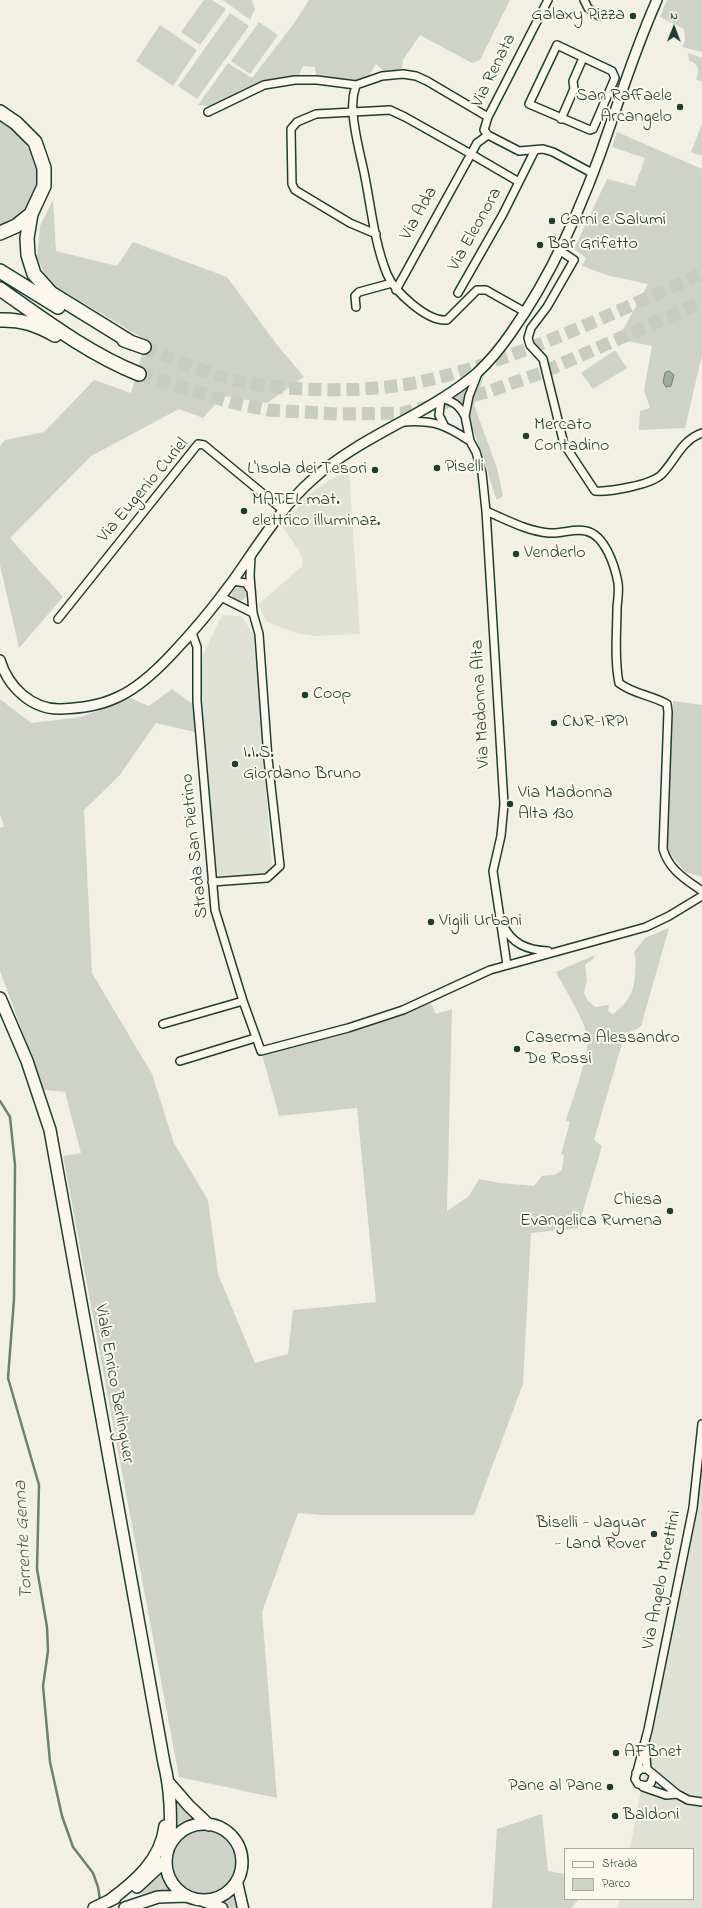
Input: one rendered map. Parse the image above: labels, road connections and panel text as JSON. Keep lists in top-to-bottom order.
{
  "streets": {
    "main road": ["Viale Enrico Berlinguer"],
    "street": [
      "Via Renata",
      "Via Ada",
      "Via Eleonora",
      "Via Eugenio Curiel",
      "Via Madonna Alta",
      "Strada San Pietrino",
      "Via Angelo Morettini"
    ]
  },
  "crossings": [
    ["Via Renata", "Via Ada"],
    ["Via Ada", "Via Eleonora"],
    ["Via Eugenio Curiel", "Via Madonna Alta"],
    ["Via Madonna Alta", "Strada San Pietrino"]
  ],
  "water": ["Torrente Genna"],
  "places": [
    "Galaxy Pizza",
    "San Raffaele Arcangelo",
    "Carni e Salumi",
    "Bar Grifetto",
    "Mercato Contadino",
    "Piselli",
    "L'Isola dei Tesori",
    "MATEL mat. elettrico illuminaz.",
    "Venderlo",
    "Coop",
    "CNR-IRPI",
    "I.I.S. Giordano Bruno",
    "Via Madonna Alta 130",
    "Vigili Urbani",
    "Caserma Alessandro De Rossi",
    "Chiesa Evangelica Rumena",
    "Biselli - Jaguar - Land Rover",
    "AFBnet",
    "Pane al Pane",
    "Baldoni"
  ],
  "legend": ["Strada", "Parco"],
  "north": "top"
}
